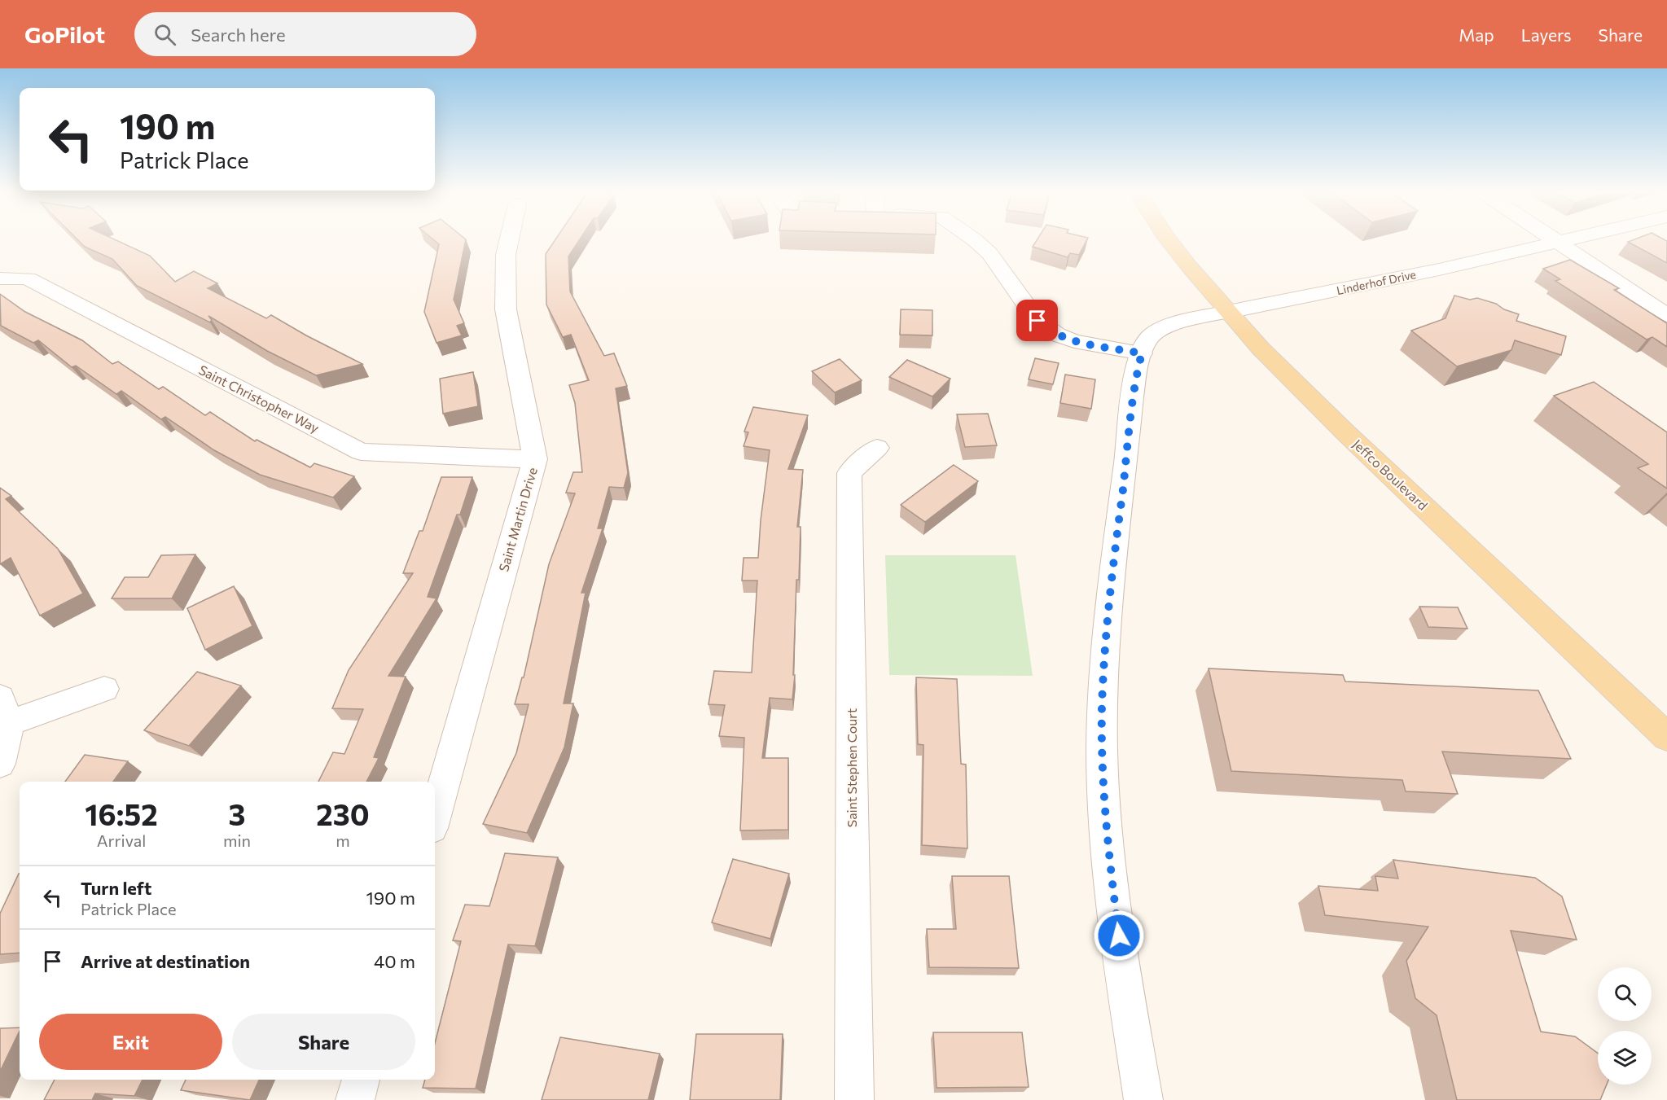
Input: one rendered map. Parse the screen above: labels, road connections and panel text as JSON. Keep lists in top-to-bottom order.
{
  "streets": {
    "main road": ["Jeffco Boulevard"],
    "street": [
      "Linderhof Drive",
      "Saint Christopher Way",
      "Saint Martin Drive",
      "Saint Stephen Court"
    ]
  },
  "crossings": [
    ["Linderhof Drive", "Jeffco Boulevard"],
    ["Saint Christopher Way", "Saint Martin Drive"]
  ],
  "page": {
    "header": "GoPilot",
    "search": "Search here",
    "nav": ["Map", "Layers", "Share"],
    "turn": ["190 m", "Patrick Place"],
    "eta": [
      "16:52",
      "Arrival",
      "3",
      "min",
      "230",
      "m"
    ],
    "list": [
      {
        "name": "Turn left",
        "note": "Patrick Place",
        "value": "190 m"
      },
      {
        "name": "Arrive at destination",
        "value": "40 m"
      }
    ],
    "buttons": ["Exit", "Share"]
  }
}
